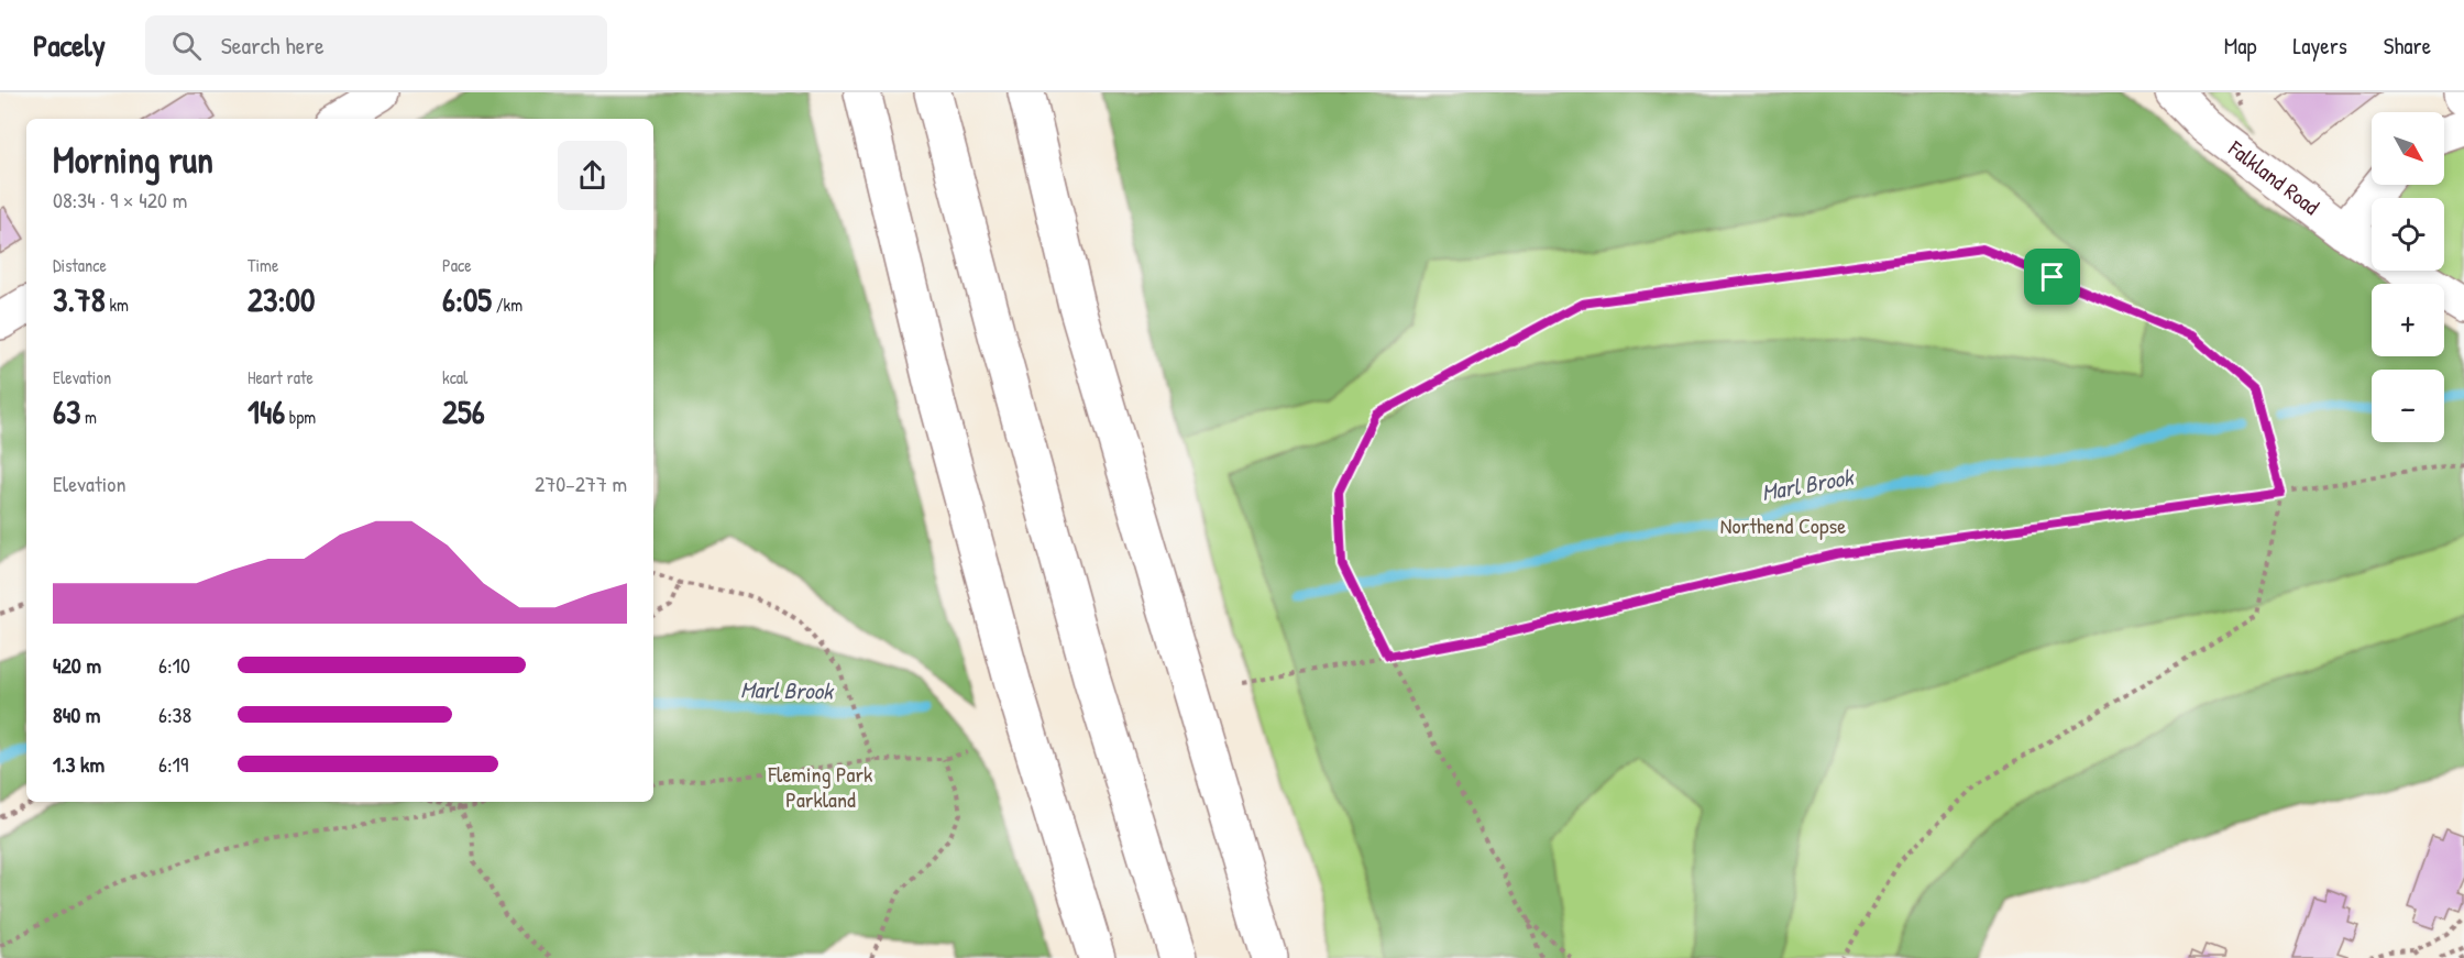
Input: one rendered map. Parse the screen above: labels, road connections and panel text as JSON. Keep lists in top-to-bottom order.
{
  "streets": {
    "main road": ["Falkland Road"]
  },
  "water": ["Marl Brook"],
  "parks": ["Northend Copse", "Fleming Park Parkland"],
  "north": "bottom right",
  "page": {
    "header": "Pacely",
    "search": "Search here",
    "nav": ["Map", "Layers", "Share"],
    "map_buttons": ["+", "−"],
    "heading": ["Morning run", "08:34 · 9 × 420 m"],
    "stats": [
      ["Distance", "3.78 km"],
      ["Time", "23:00"],
      ["Pace", "6:05 /km"],
      ["Elevation", "63 m"],
      ["Heart rate", "146 bpm"],
      ["kcal", "256"]
    ],
    "chart": ["Elevation", "270–277 m"],
    "list": [
      {
        "name": "420 m",
        "note": "6:10"
      },
      {
        "name": "840 m",
        "note": "6:38"
      },
      {
        "name": "1.3 km",
        "note": "6:19"
      }
    ]
  }
}
